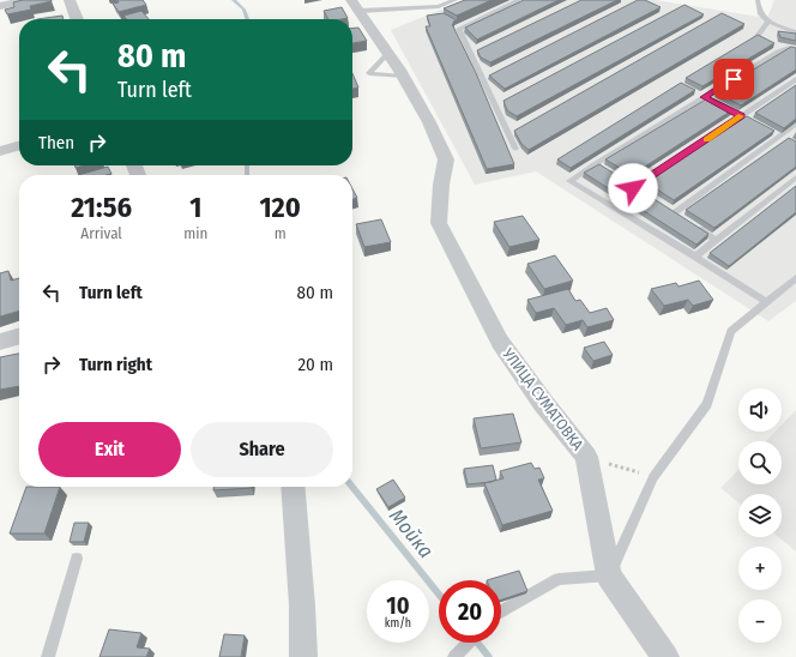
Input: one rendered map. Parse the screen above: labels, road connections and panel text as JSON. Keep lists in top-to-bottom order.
{
  "streets": {
    "street": ["УЛИЦА СУМАТОВКА"]
  },
  "water": ["Мойка"],
  "page": {
    "turn": ["80 m", "Turn left"],
    "then": "Then",
    "eta": [
      "21:56",
      "Arrival",
      "1",
      "min",
      "120",
      "m"
    ],
    "list": [
      {
        "name": "Turn left",
        "value": "80 m"
      },
      {
        "name": "Turn right",
        "value": "20 m"
      }
    ],
    "map_buttons": ["+", "−"],
    "buttons": ["Exit", "Share"],
    "speed": "10 km/h",
    "limit": "20"
  }
}
